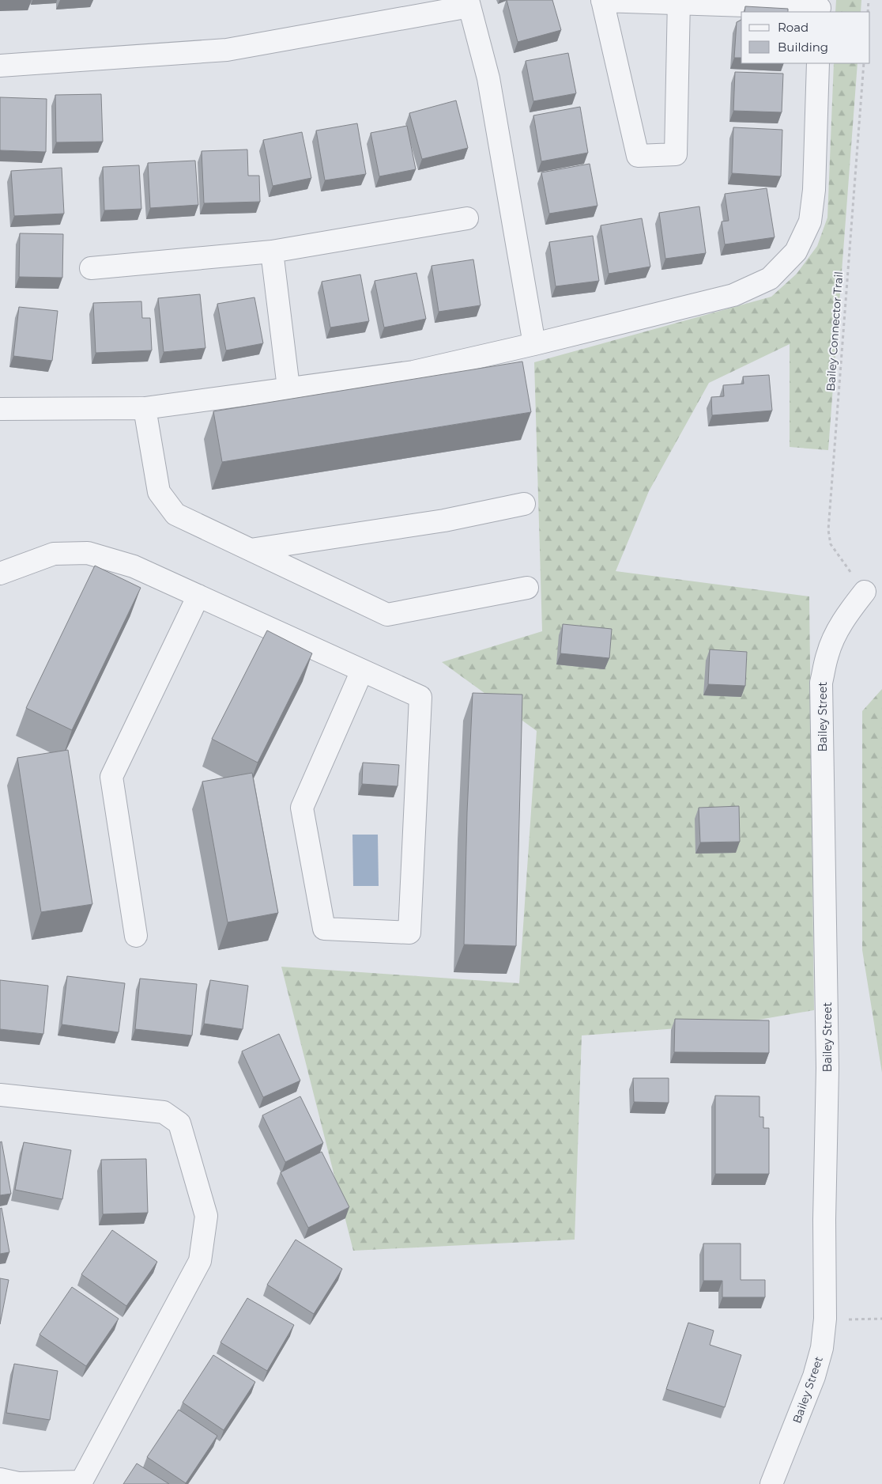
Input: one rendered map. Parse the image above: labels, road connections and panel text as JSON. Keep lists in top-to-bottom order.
{
  "streets": {
    "street": ["Bailey Street"],
    "path": ["Bailey Connector Trail"]
  },
  "crossings": [
    ["Bailey Connector Trail", "Bailey Street"]
  ],
  "legend": ["Road", "Building"]
}
